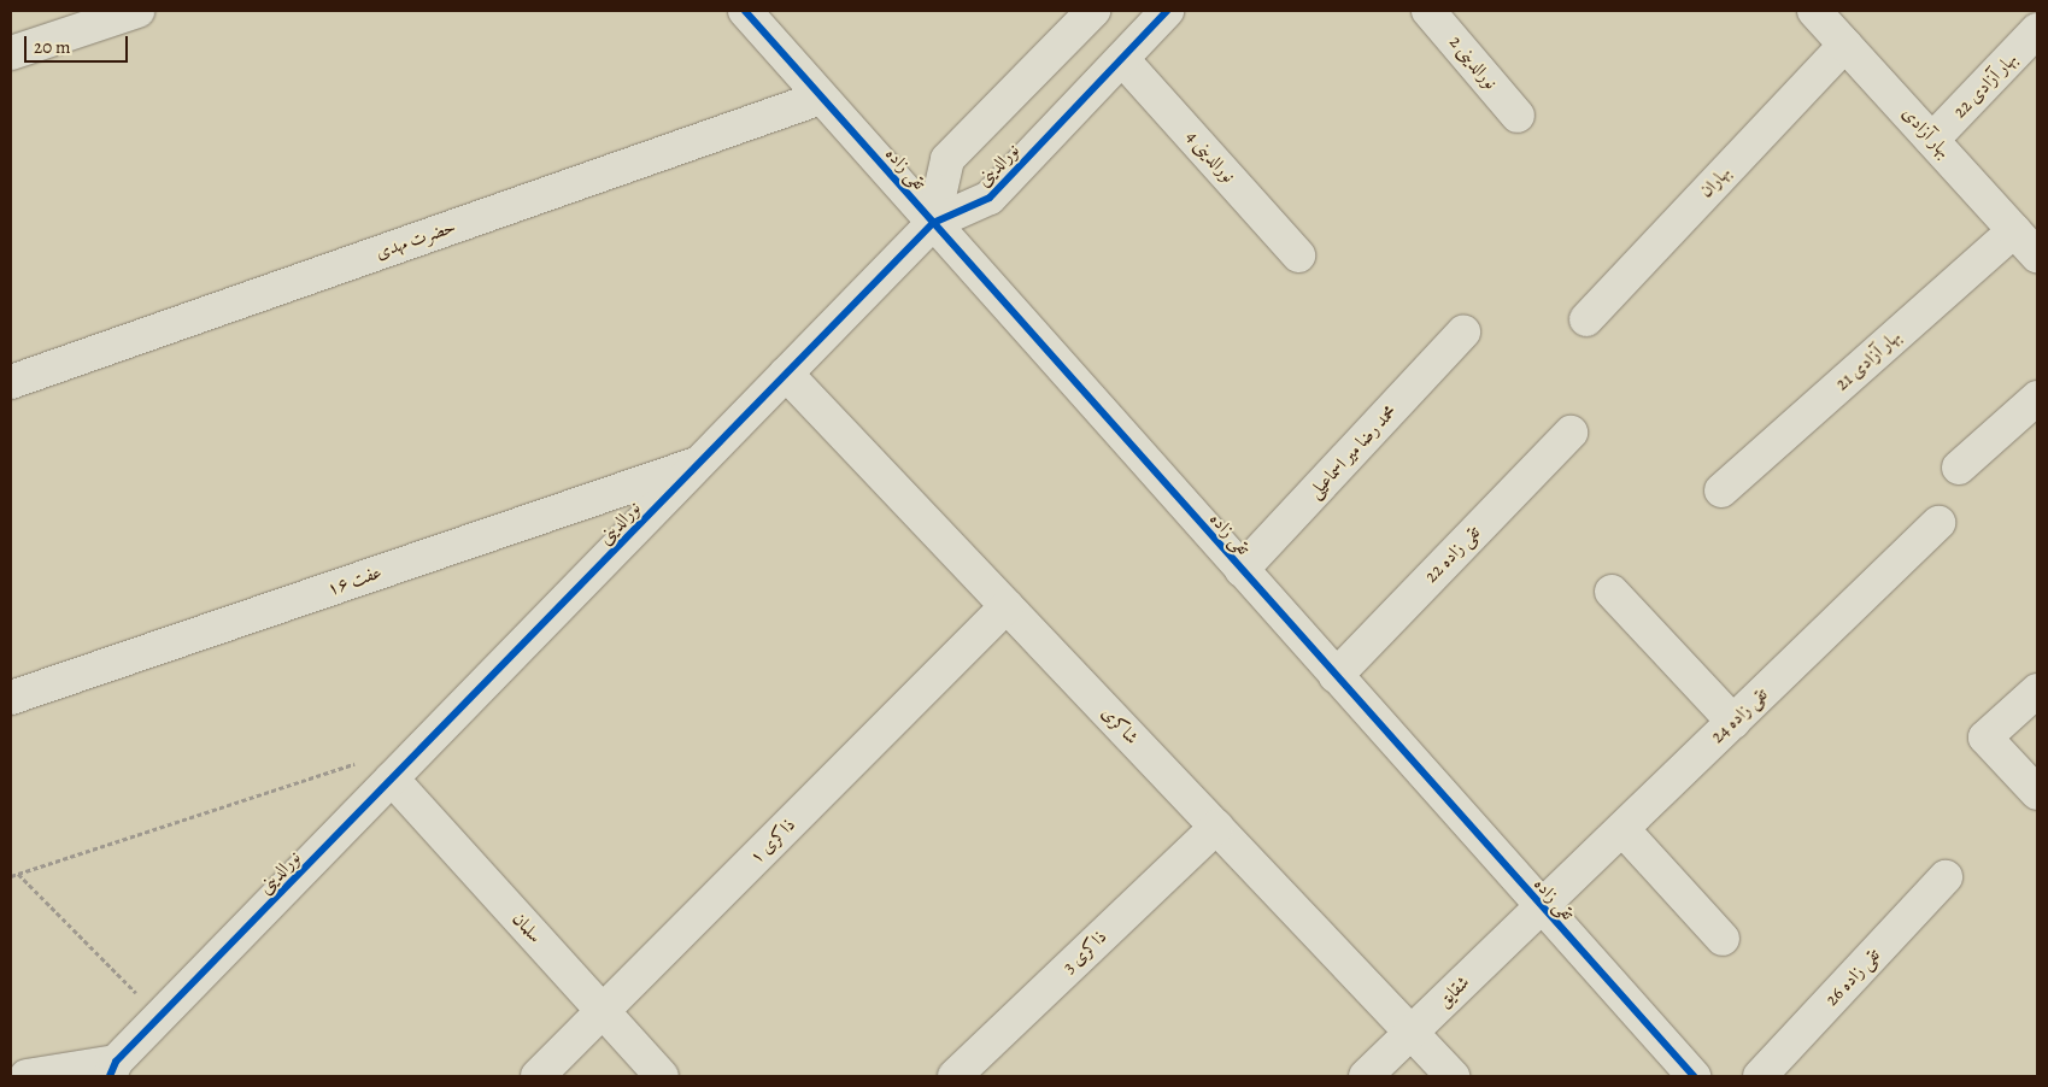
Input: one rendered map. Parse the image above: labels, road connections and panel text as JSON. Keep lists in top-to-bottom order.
{
  "streets": {
    "street": [
      "نورالدینی 2",
      "بهار آزادی 22",
      "بهار آزادی",
      "نورالدینی 4",
      "نورالدینی",
      "تقی زاده",
      "بهاران",
      "حضرت مهدی",
      "بهار آزادی 21",
      "محمد رضا میر اسماعیلی",
      "تقی زاده 22",
      "عفت ۱۶",
      "تقی زاده 24",
      "شاکری",
      "ذاکری ۱",
      "سلمان",
      "ذاکری 3",
      "تقی زاده 26",
      "شقایق"
    ]
  },
  "crossings": [
    ["بهار آزادی 22", "بهار آزادی"],
    ["بهار آزادی", "بهاران"],
    ["بهار آزادی", "بهار آزادی 21"],
    ["نورالدینی 4", "نورالدینی"],
    ["نورالدینی", "تقی زاده"],
    ["نورالدینی", "عفت ۱۶"],
    ["نورالدینی", "شاکری"],
    ["نورالدینی", "سلمان"],
    ["تقی زاده", "حضرت مهدی"],
    ["تقی زاده", "محمد رضا میر اسماعیلی"],
    ["تقی زاده", "تقی زاده 22"],
    ["تقی زاده", "تقی زاده 24"],
    ["تقی زاده", "شقایق"],
    ["تقی زاده 24", "شقایق"],
    ["شاکری", "ذاکری ۱"],
    ["شاکری", "ذاکری 3"],
    ["شاکری", "شقایق"],
    ["ذاکری ۱", "سلمان"]
  ],
  "scale_bar": "20 m"
}
